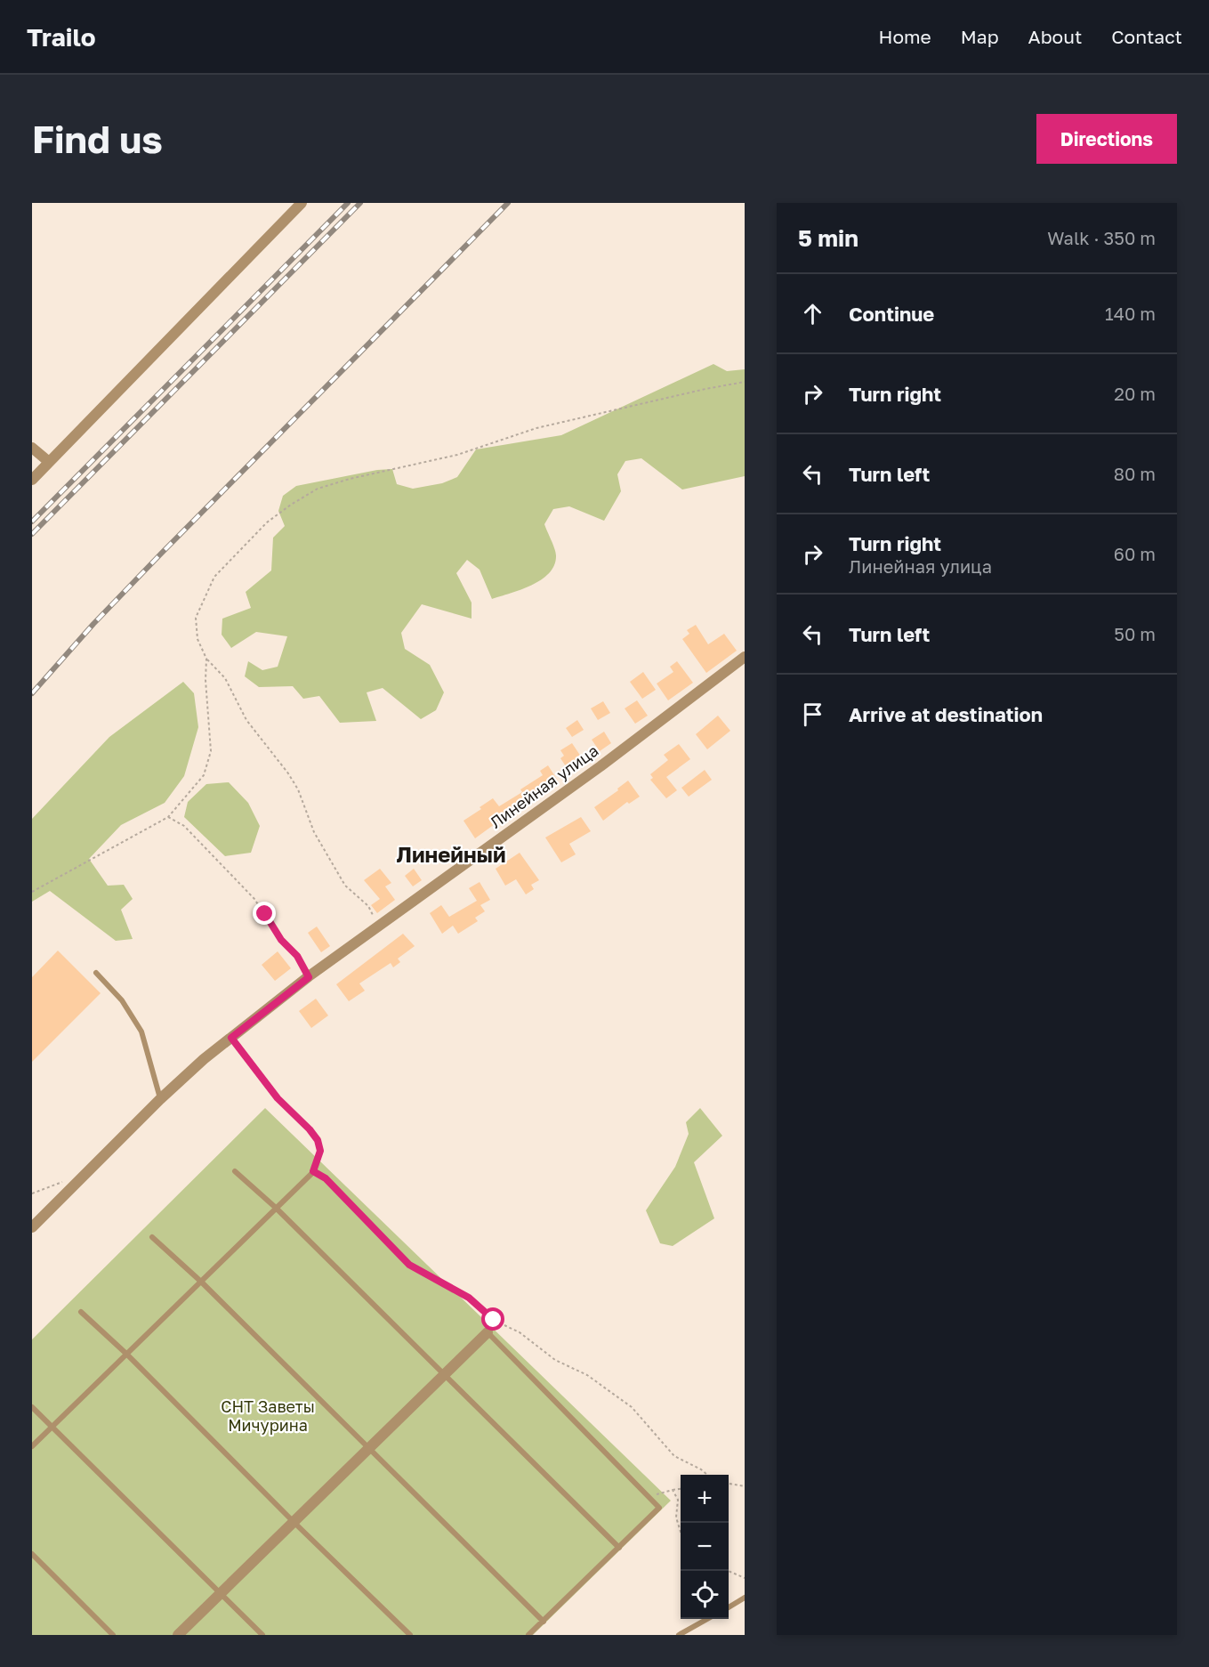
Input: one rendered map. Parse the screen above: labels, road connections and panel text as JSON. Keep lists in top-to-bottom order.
{
  "streets": {
    "street": ["Линейная улица"]
  },
  "districts": ["Линейный"],
  "parks": ["СНТ Заветы Мичурина"],
  "page": {
    "header": "Trailo",
    "nav": [
      "Home",
      "Map",
      "About",
      "Contact"
    ],
    "buttons": "Directions",
    "title": "Find us",
    "heading": ["5 min", "Walk · 350 m"],
    "list": [
      ["Continue", "140 m"],
      ["Turn right", "20 m"],
      ["Turn left", "80 m"],
      ["Turn right", "Линейная улица", "60 m"],
      ["Turn left", "50 m"],
      "Arrive at destination"
    ],
    "map_buttons": ["+", "−"]
  }
}
